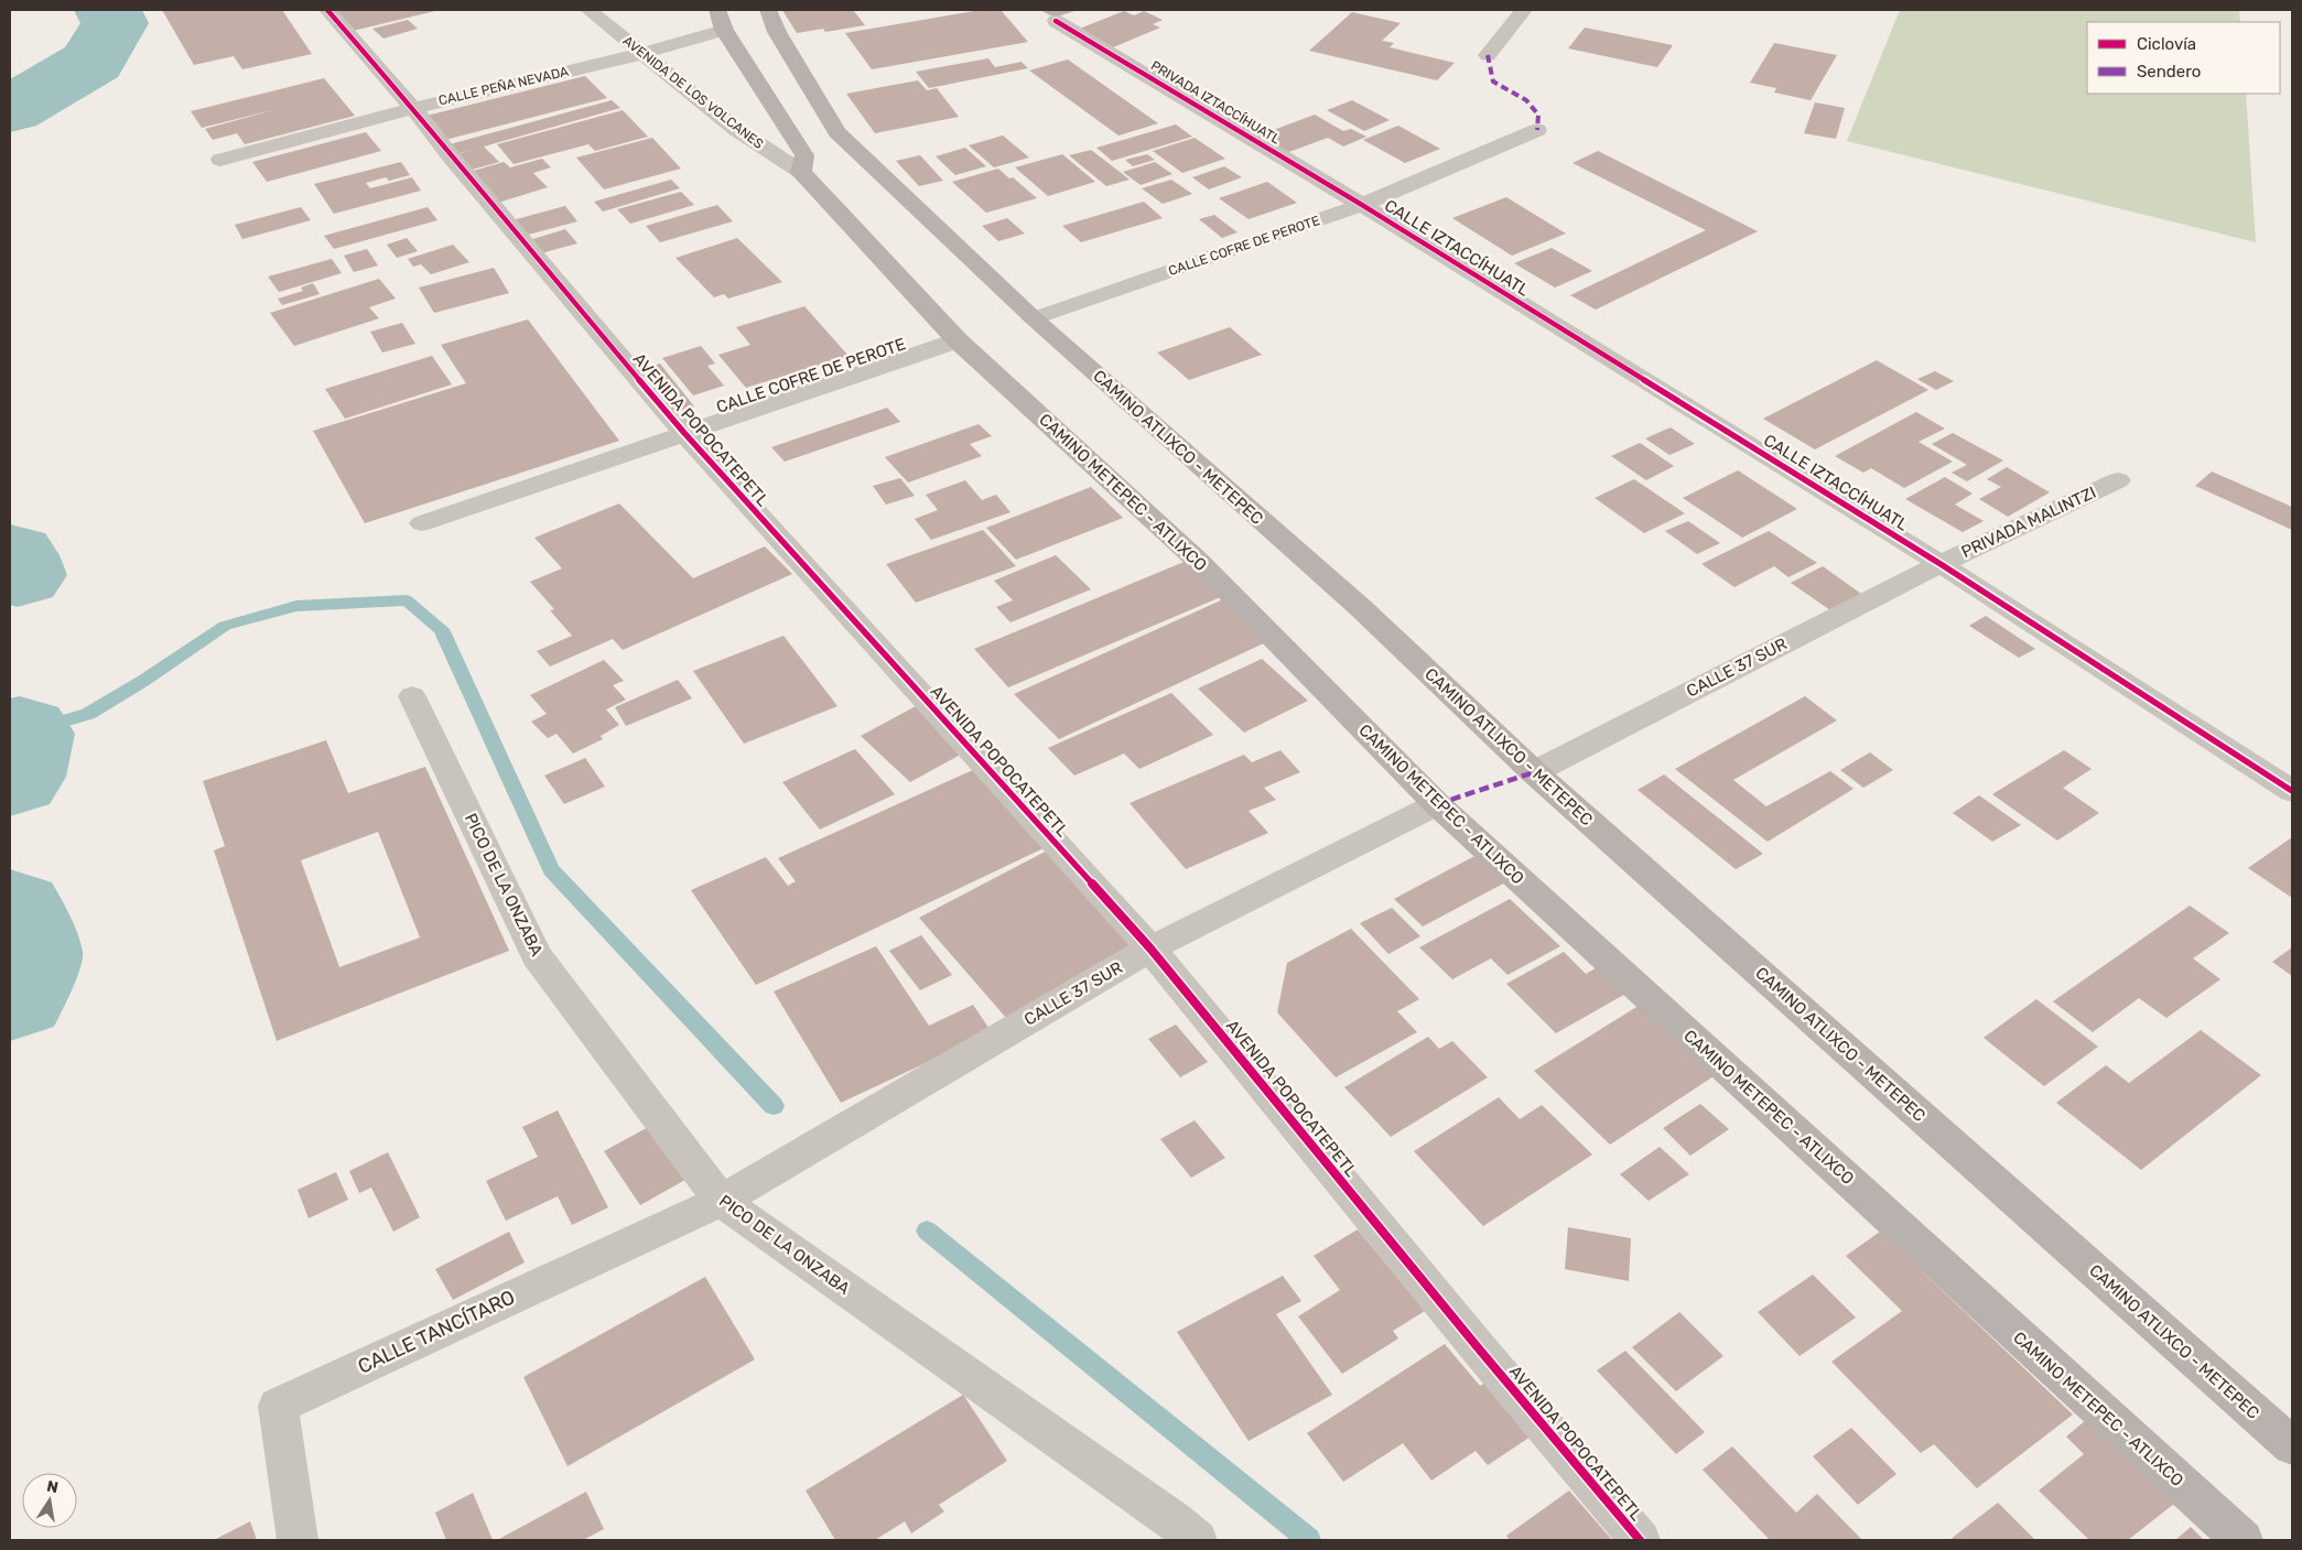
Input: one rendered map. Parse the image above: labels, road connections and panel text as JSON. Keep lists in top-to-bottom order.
{
  "streets": {
    "main road": ["CAMINO ATLIXCO - METEPEC", "CAMINO METEPEC - ATLIXCO"],
    "street": [
      "CALLE PEÑA NEVADA",
      "AVENIDA DE LOS VOLCANES",
      "PRIVADA IZTACCÍHUATL",
      "CALLE COFRE DE PEROTE",
      "CALLE IZTACCÍHUATL",
      "AVENIDA POPOCATEPETL",
      "PRIVADA MALINTZI",
      "CALLE 37 SUR",
      "PICO DE LA ONZABA",
      "CALLE TANCÍTARO"
    ]
  },
  "crossings": [
    ["CALLE PEÑA NEVADA", "AVENIDA DE LOS VOLCANES"],
    ["CALLE PEÑA NEVADA", "AVENIDA POPOCATEPETL"],
    ["AVENIDA DE LOS VOLCANES", "CAMINO METEPEC - ATLIXCO"],
    ["PRIVADA IZTACCÍHUATL", "CALLE COFRE DE PEROTE"],
    ["PRIVADA IZTACCÍHUATL", "CALLE IZTACCÍHUATL"],
    ["CALLE COFRE DE PEROTE", "CALLE IZTACCÍHUATL"],
    ["CALLE COFRE DE PEROTE", "AVENIDA POPOCATEPETL"],
    ["CALLE COFRE DE PEROTE", "CAMINO ATLIXCO - METEPEC"],
    ["CALLE COFRE DE PEROTE", "CAMINO METEPEC - ATLIXCO"],
    ["CALLE IZTACCÍHUATL", "PRIVADA MALINTZI"],
    ["CALLE IZTACCÍHUATL", "CALLE 37 SUR"],
    ["AVENIDA POPOCATEPETL", "CALLE 37 SUR"],
    ["CAMINO ATLIXCO - METEPEC", "CALLE 37 SUR"],
    ["CAMINO METEPEC - ATLIXCO", "CALLE 37 SUR"],
    ["PRIVADA MALINTZI", "CALLE 37 SUR"],
    ["CALLE 37 SUR", "PICO DE LA ONZABA"],
    ["CALLE 37 SUR", "CALLE TANCÍTARO"],
    ["PICO DE LA ONZABA", "CALLE TANCÍTARO"]
  ],
  "legend": ["Ciclovía", "Sendero"],
  "north": "top"
}
